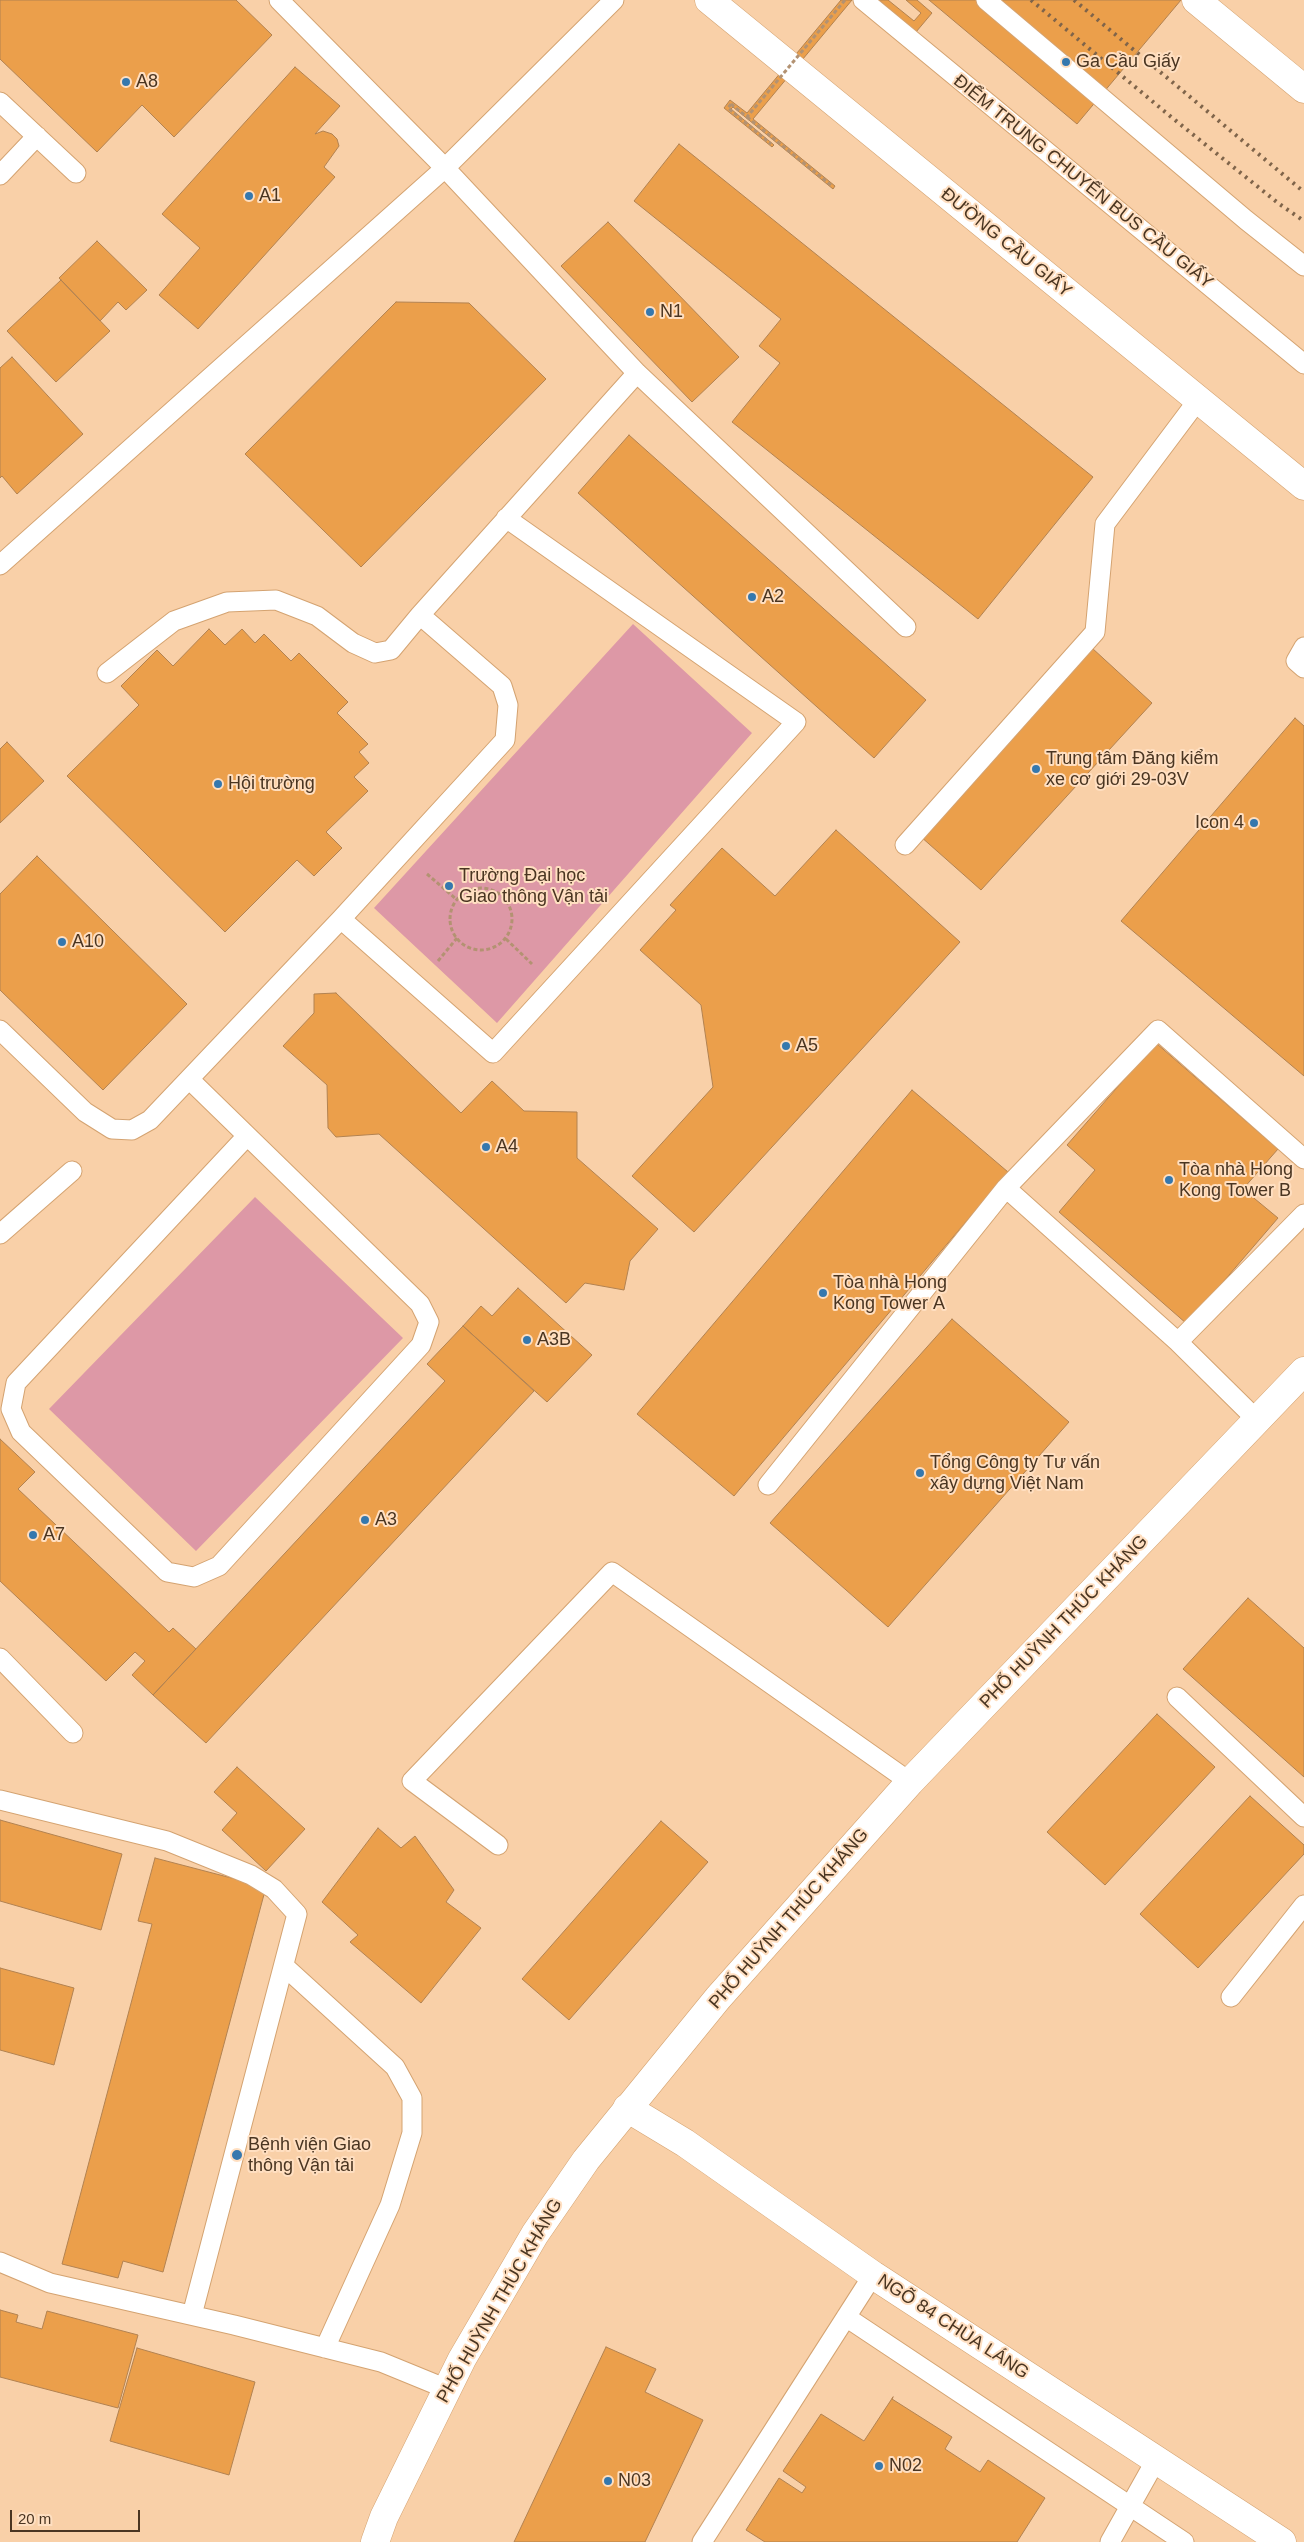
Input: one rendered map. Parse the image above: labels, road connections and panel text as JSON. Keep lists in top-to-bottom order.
{
  "streets": {
    "main road": ["ĐƯỜNG CẦU GIẤY", "PHỐ HUỲNH THÚC KHÁNG", "NGÕ 84 CHÙA LÁNG"],
    "lane": ["ĐIỂM TRUNG CHUYỂN BUS CẦU GIẤY"]
  },
  "crossings": [
    ["PHỐ HUỲNH THÚC KHÁNG", "NGÕ 84 CHÙA LÁNG"]
  ],
  "places": [
    "Ga Cầu Giấy",
    "A8",
    "A1",
    "N1",
    "A2",
    "Trung tâm Đăng kiểm xe cơ giới 29-03V",
    "Hội trường",
    "Icon 4",
    "Trường Đại học Giao thông Vận tải",
    "A10",
    "A5",
    "A4",
    "Tòa nhà Hong Kong Tower B",
    "Tòa nhà Hong Kong Tower A",
    "A3B",
    "Tổng Công ty Tư vấn xây dựng Việt Nam",
    "A3",
    "A7",
    "Bệnh viện Giao thông Vận tải",
    "N02",
    "N03"
  ],
  "scale_bar": "20 m"
}
